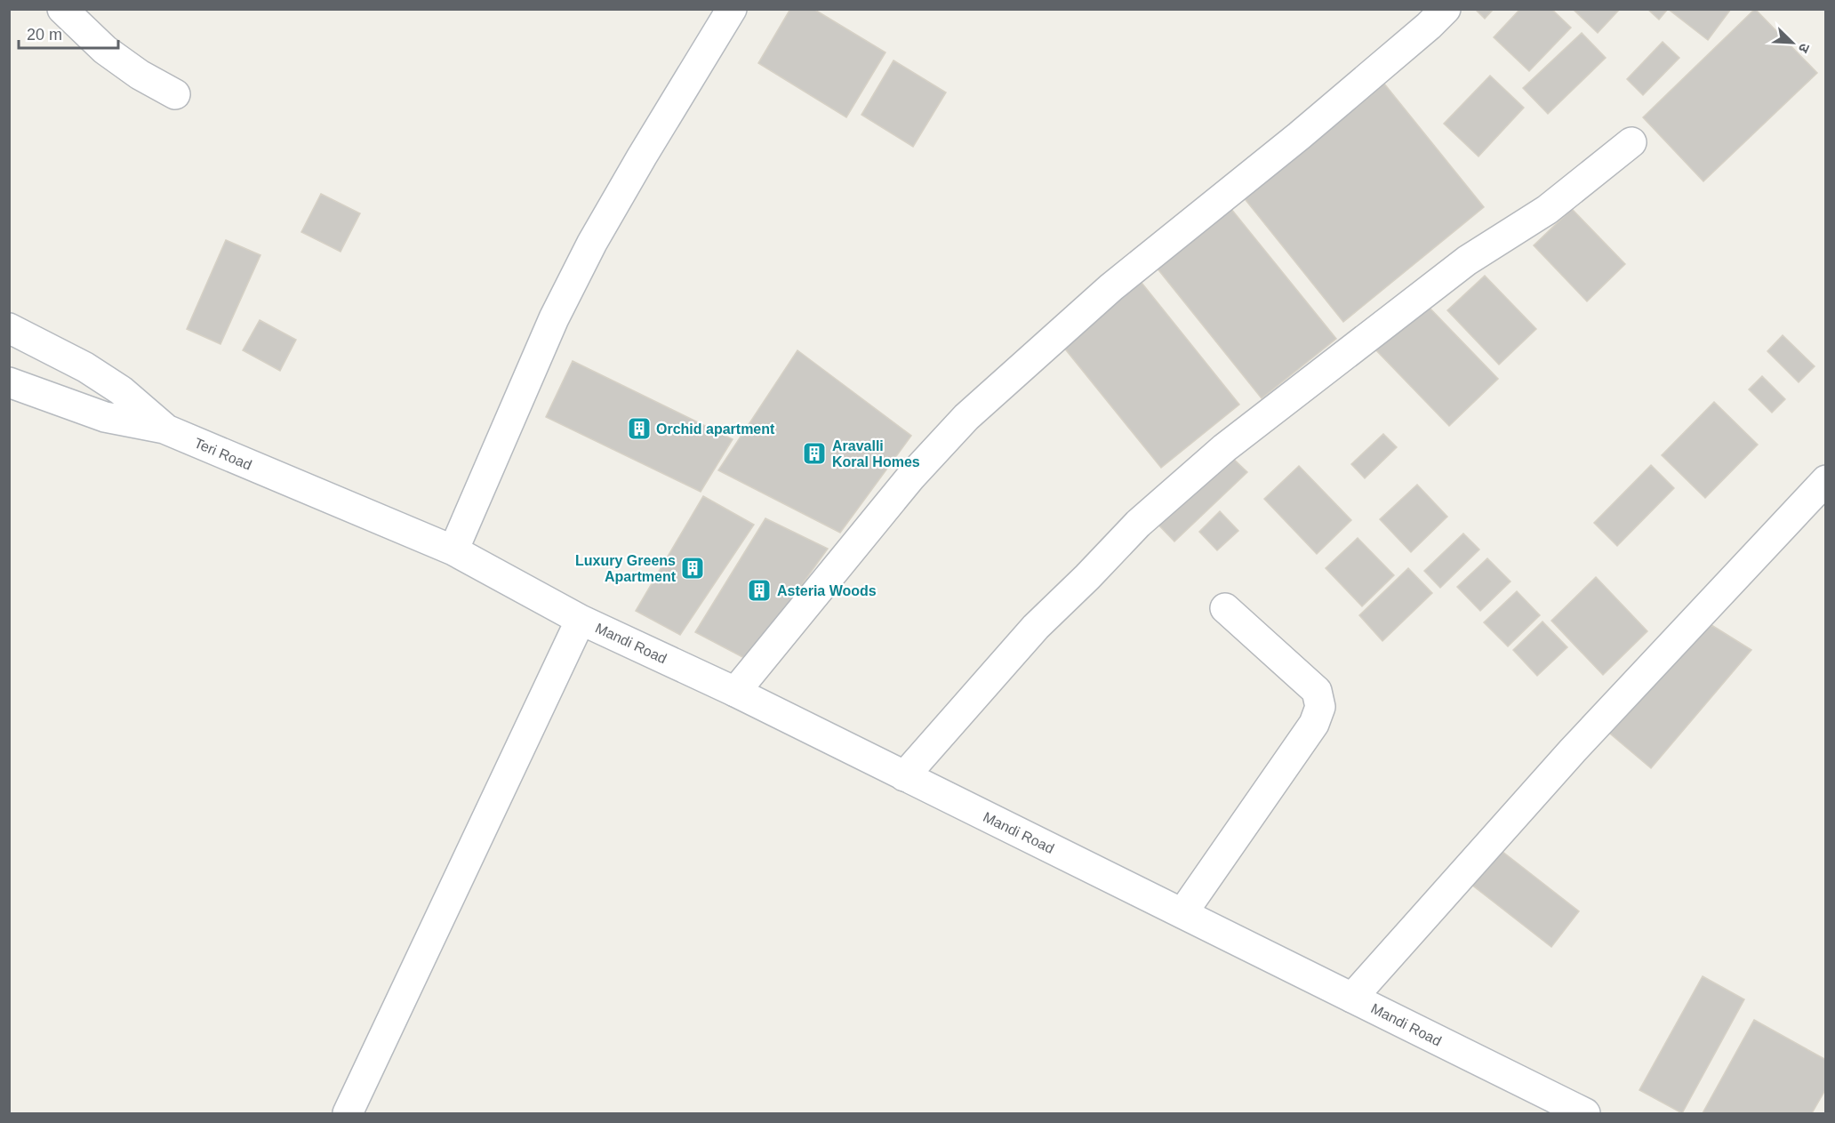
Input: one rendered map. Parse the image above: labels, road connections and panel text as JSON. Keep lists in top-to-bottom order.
{
  "streets": {
    "street": ["Teri Road", "Mandi Road"]
  },
  "crossings": [
    ["Teri Road", "Mandi Road"]
  ],
  "places": {
    "building": [
      "Orchid apartment",
      "Aravalli Koral Homes",
      "Luxury Greens Apartment",
      "Asteria Woods"
    ]
  },
  "scale_bar": "20 m",
  "north": "bottom right"
}
